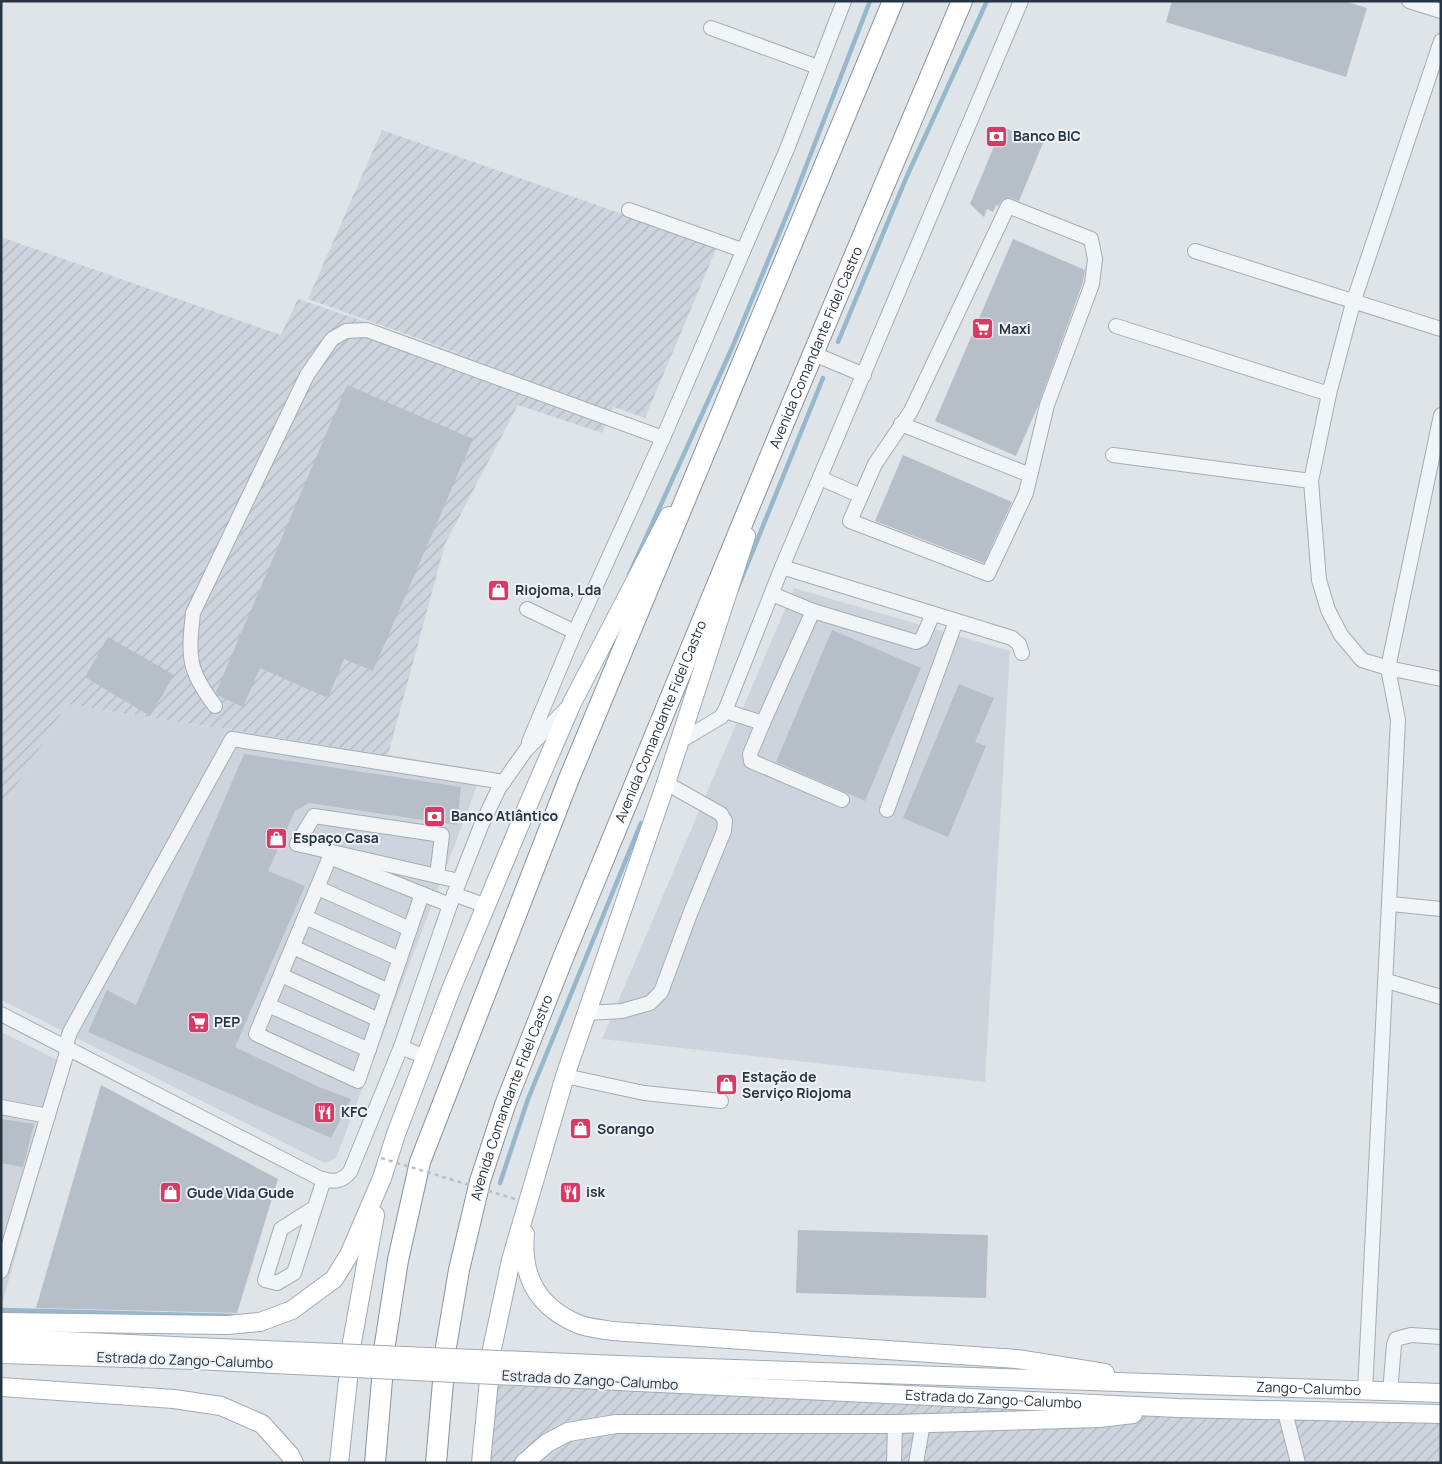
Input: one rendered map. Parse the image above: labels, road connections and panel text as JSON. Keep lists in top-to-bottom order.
{
  "streets": {
    "highway": ["Avenida Comandante Fidel Castro"],
    "main road": ["Estrada do Zango-Calumbo", "Zango-Calumbo"]
  },
  "crossings": [
    ["Estrada do Zango-Calumbo", "Zango-Calumbo"]
  ],
  "places": {
    "bank": ["Banco BIC", "Banco Atlântico"],
    "supermarket": ["Maxi", "PEP"],
    "shop": [
      "Riojoma, Lda",
      "Espaço Casa",
      "Estação de Serviço Riojoma",
      "Sorango",
      "Gude Vida Gude"
    ],
    "restaurant": ["KFC", "isk"]
  }
}
